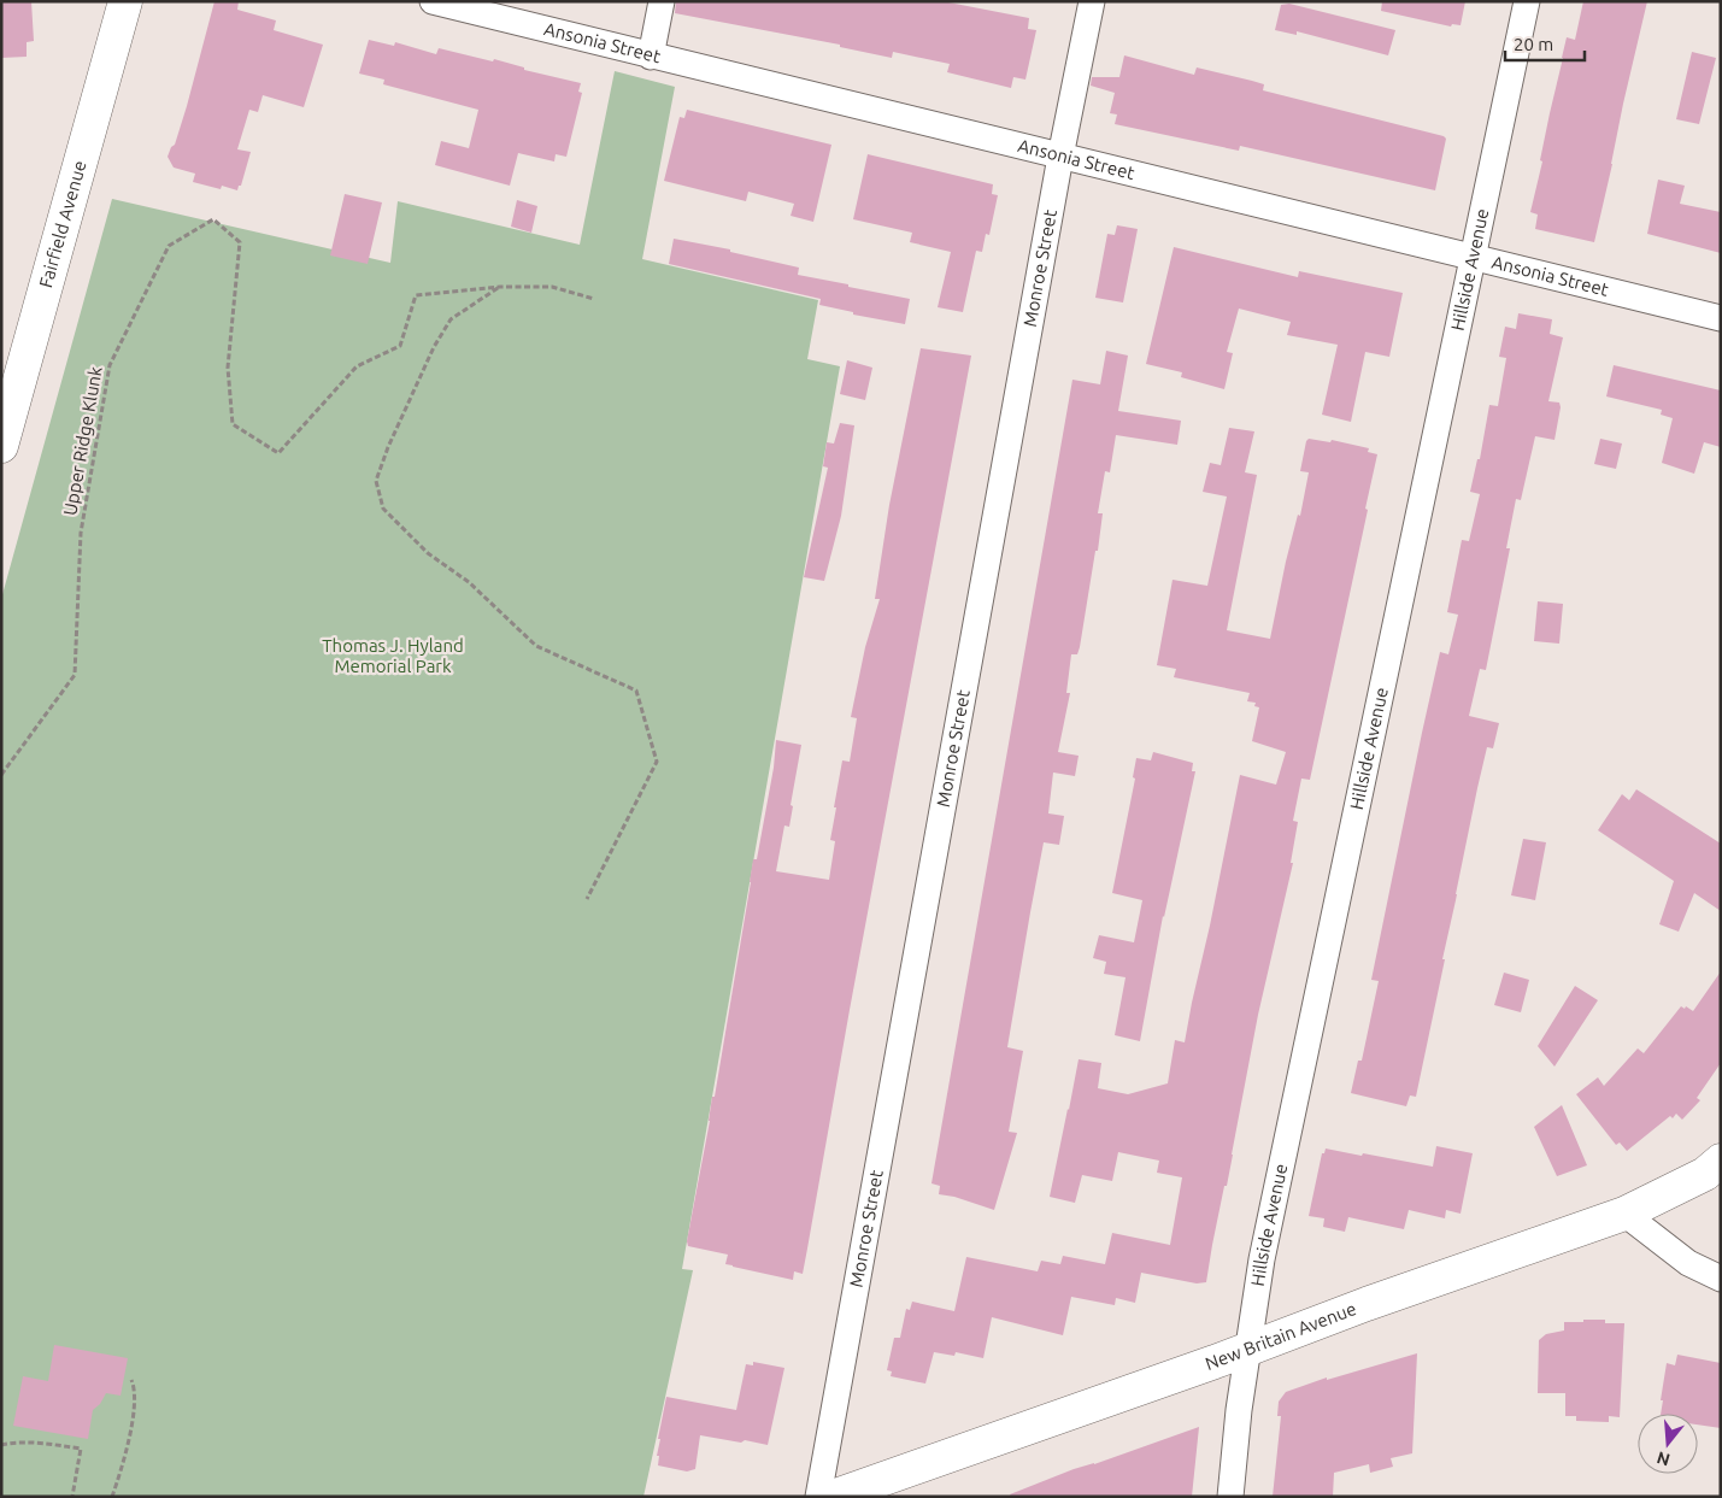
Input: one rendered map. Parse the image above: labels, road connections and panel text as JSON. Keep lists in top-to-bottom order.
{
  "streets": {
    "main road": ["Fairfield Avenue", "New Britain Avenue"],
    "street": ["Ansonia Street", "Monroe Street", "Hillside Avenue"],
    "path": ["Upper Ridge Klunk"]
  },
  "crossings": [
    ["Ansonia Street", "Monroe Street"],
    ["Ansonia Street", "Hillside Avenue"],
    ["Hillside Avenue", "New Britain Avenue"]
  ],
  "parks": ["Thomas J. Hyland Memorial Park"],
  "scale_bar": "20 m",
  "north": "bottom"
}
